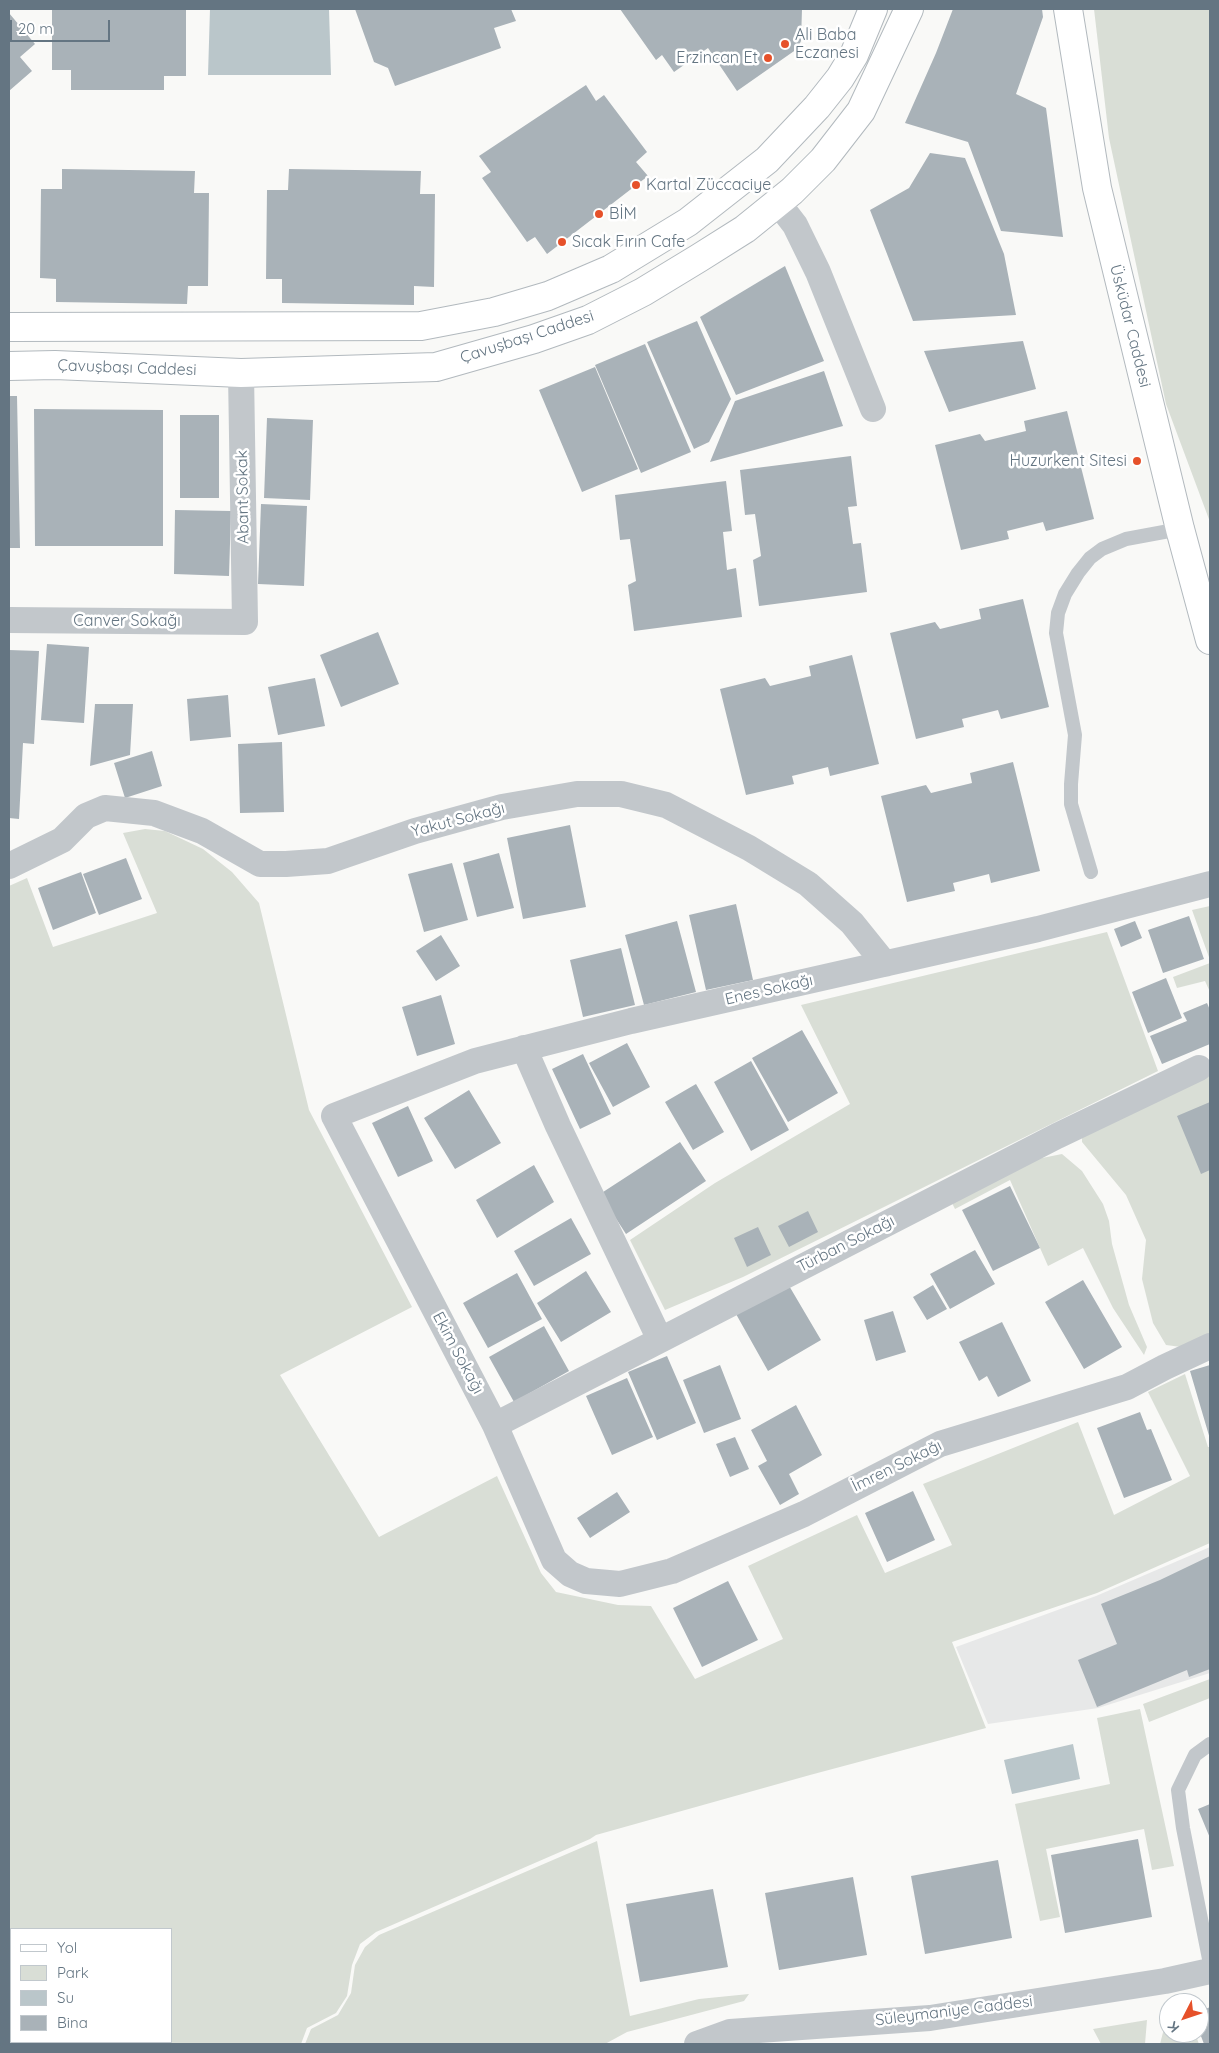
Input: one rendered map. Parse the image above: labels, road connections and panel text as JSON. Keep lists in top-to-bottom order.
{
  "streets": {
    "main road": ["Üsküdar Caddesi", "Çavuşbaşı Caddesi"],
    "street": [
      "Abant Sokak",
      "Canver Sokağı",
      "Yakut Sokağı",
      "Enes Sokağı",
      "Türban Sokağı",
      "Ekim Sokağı",
      "İmren Sokağı",
      "Süleymaniye Caddesi"
    ]
  },
  "crossings": [
    ["Çavuşbaşı Caddesi", "Abant Sokak"],
    ["Abant Sokak", "Canver Sokağı"],
    ["Yakut Sokağı", "Enes Sokağı"],
    ["Enes Sokağı", "Ekim Sokağı"],
    ["Türban Sokağı", "Ekim Sokağı"],
    ["Ekim Sokağı", "İmren Sokağı"]
  ],
  "places": [
    "Ali Baba Eczanesi",
    "Erzincan Et",
    "Kartal Züccaciye",
    "BİM",
    "Sıcak Fırın Cafe",
    "Huzurkent Sitesi"
  ],
  "legend": [
    "Yol",
    "Park",
    "Su",
    "Bina"
  ],
  "scale_bar": "20 m",
  "north": "bottom left"
}
